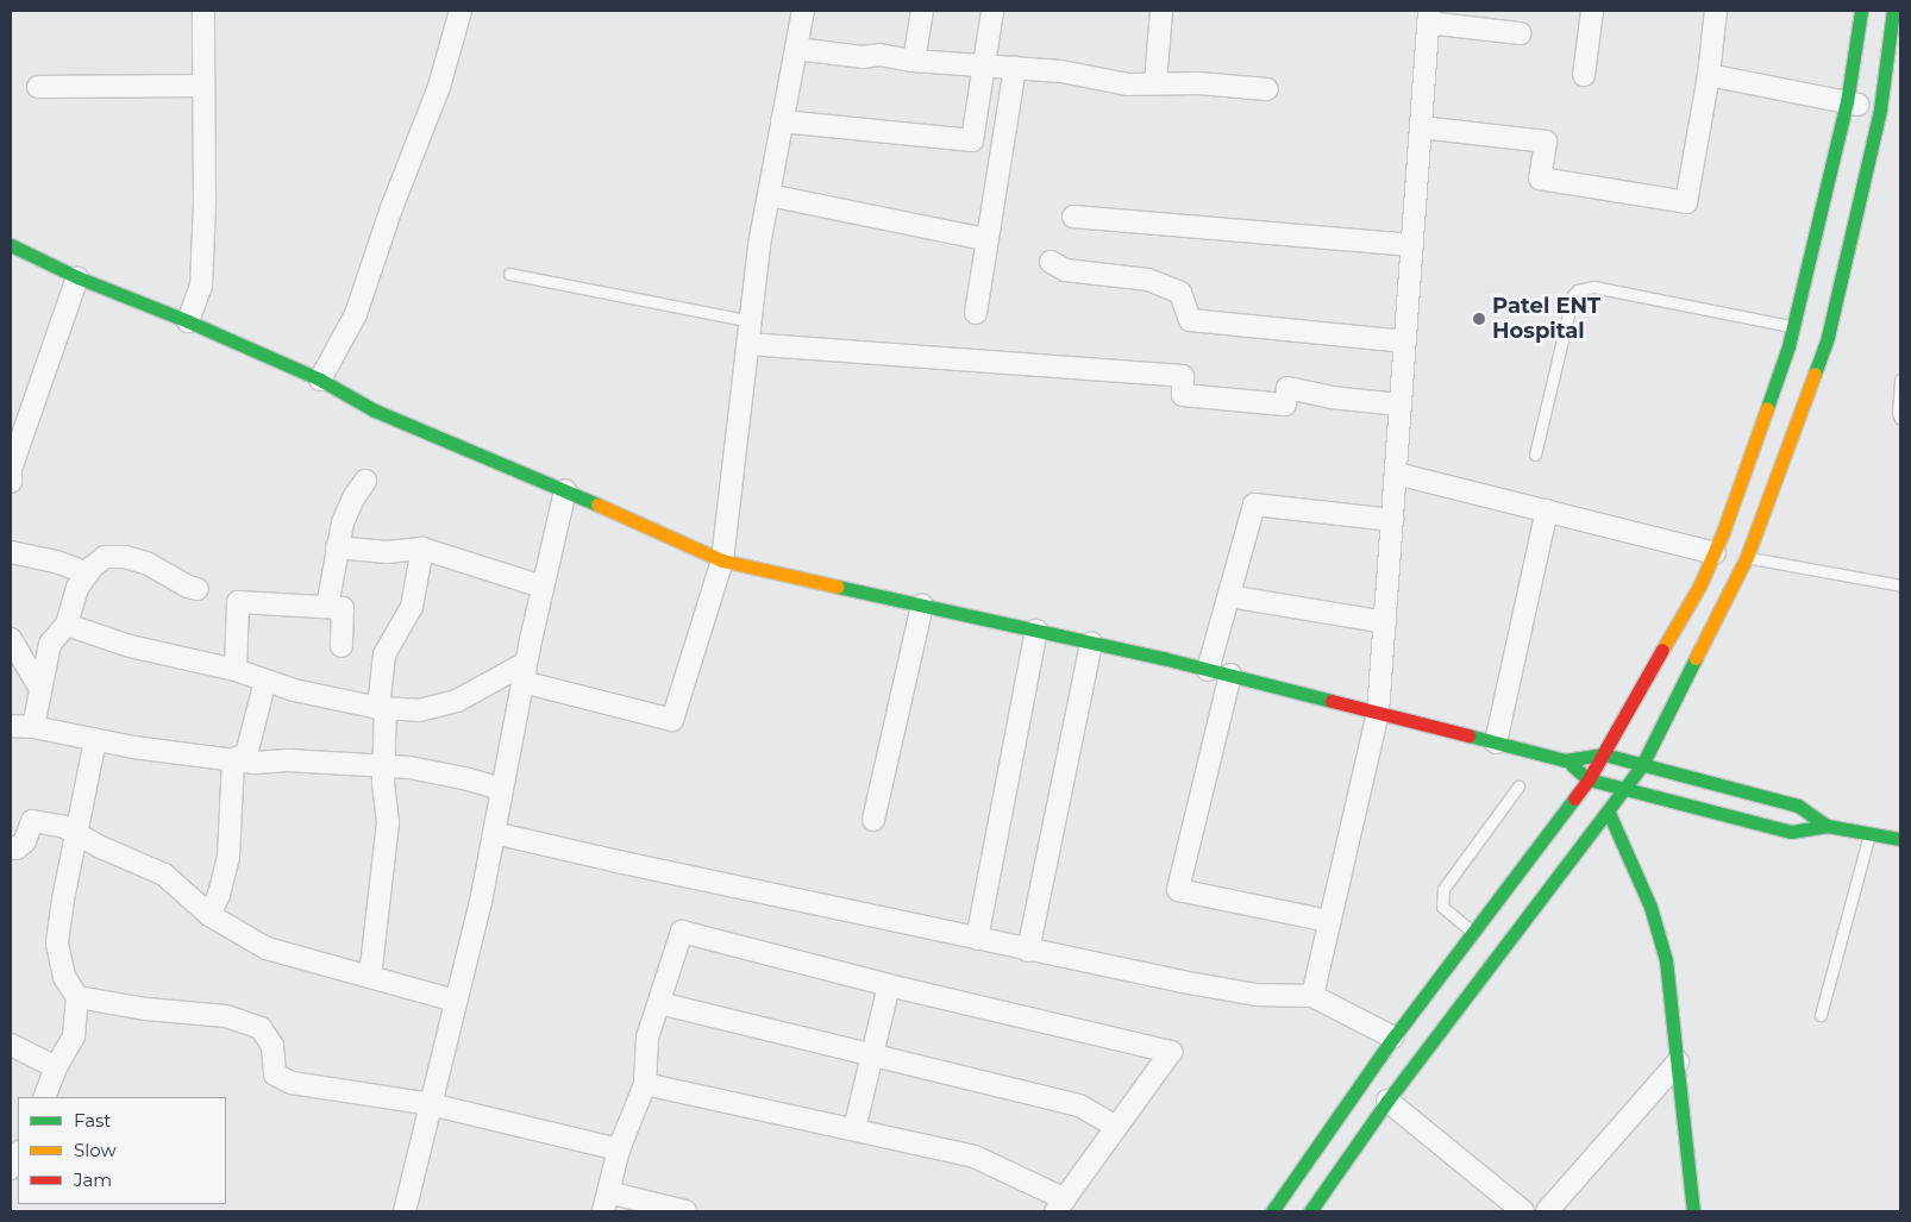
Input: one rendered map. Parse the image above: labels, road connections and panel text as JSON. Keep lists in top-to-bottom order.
{
  "places": ["Patel ENT Hospital"],
  "legend": ["Fast", "Slow", "Jam"]
}
